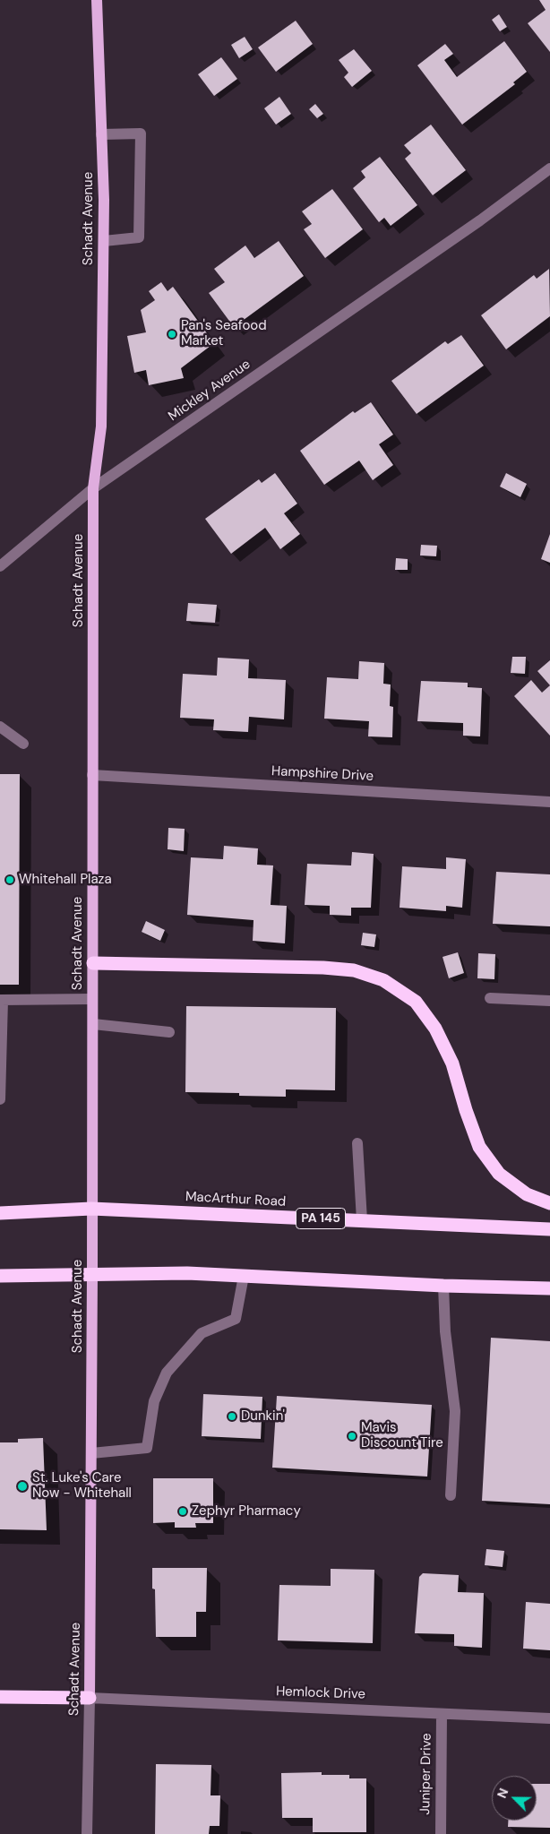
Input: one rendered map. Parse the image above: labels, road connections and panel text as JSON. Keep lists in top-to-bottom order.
{
  "streets": {
    "highway": ["MacArthur Road", "PA 145"],
    "main road": ["Schadt Avenue"],
    "street": [
      "Mickley Avenue",
      "Hampshire Drive",
      "Hemlock Drive",
      "Juniper Drive"
    ]
  },
  "crossings": [
    ["Schadt Avenue", "Mickley Avenue"],
    ["Schadt Avenue", "Hampshire Drive"],
    ["Schadt Avenue", "MacArthur Road"],
    ["Schadt Avenue", "Hemlock Drive"],
    ["Hemlock Drive", "Juniper Drive"]
  ],
  "places": [
    "Pan's Seafood Market",
    "Whitehall Plaza",
    "Dunkin'",
    "Mavis Discount Tire",
    "St. Luke's Care Now - Whitehall",
    "Zephyr Pharmacy"
  ],
  "north": "top left"
}
